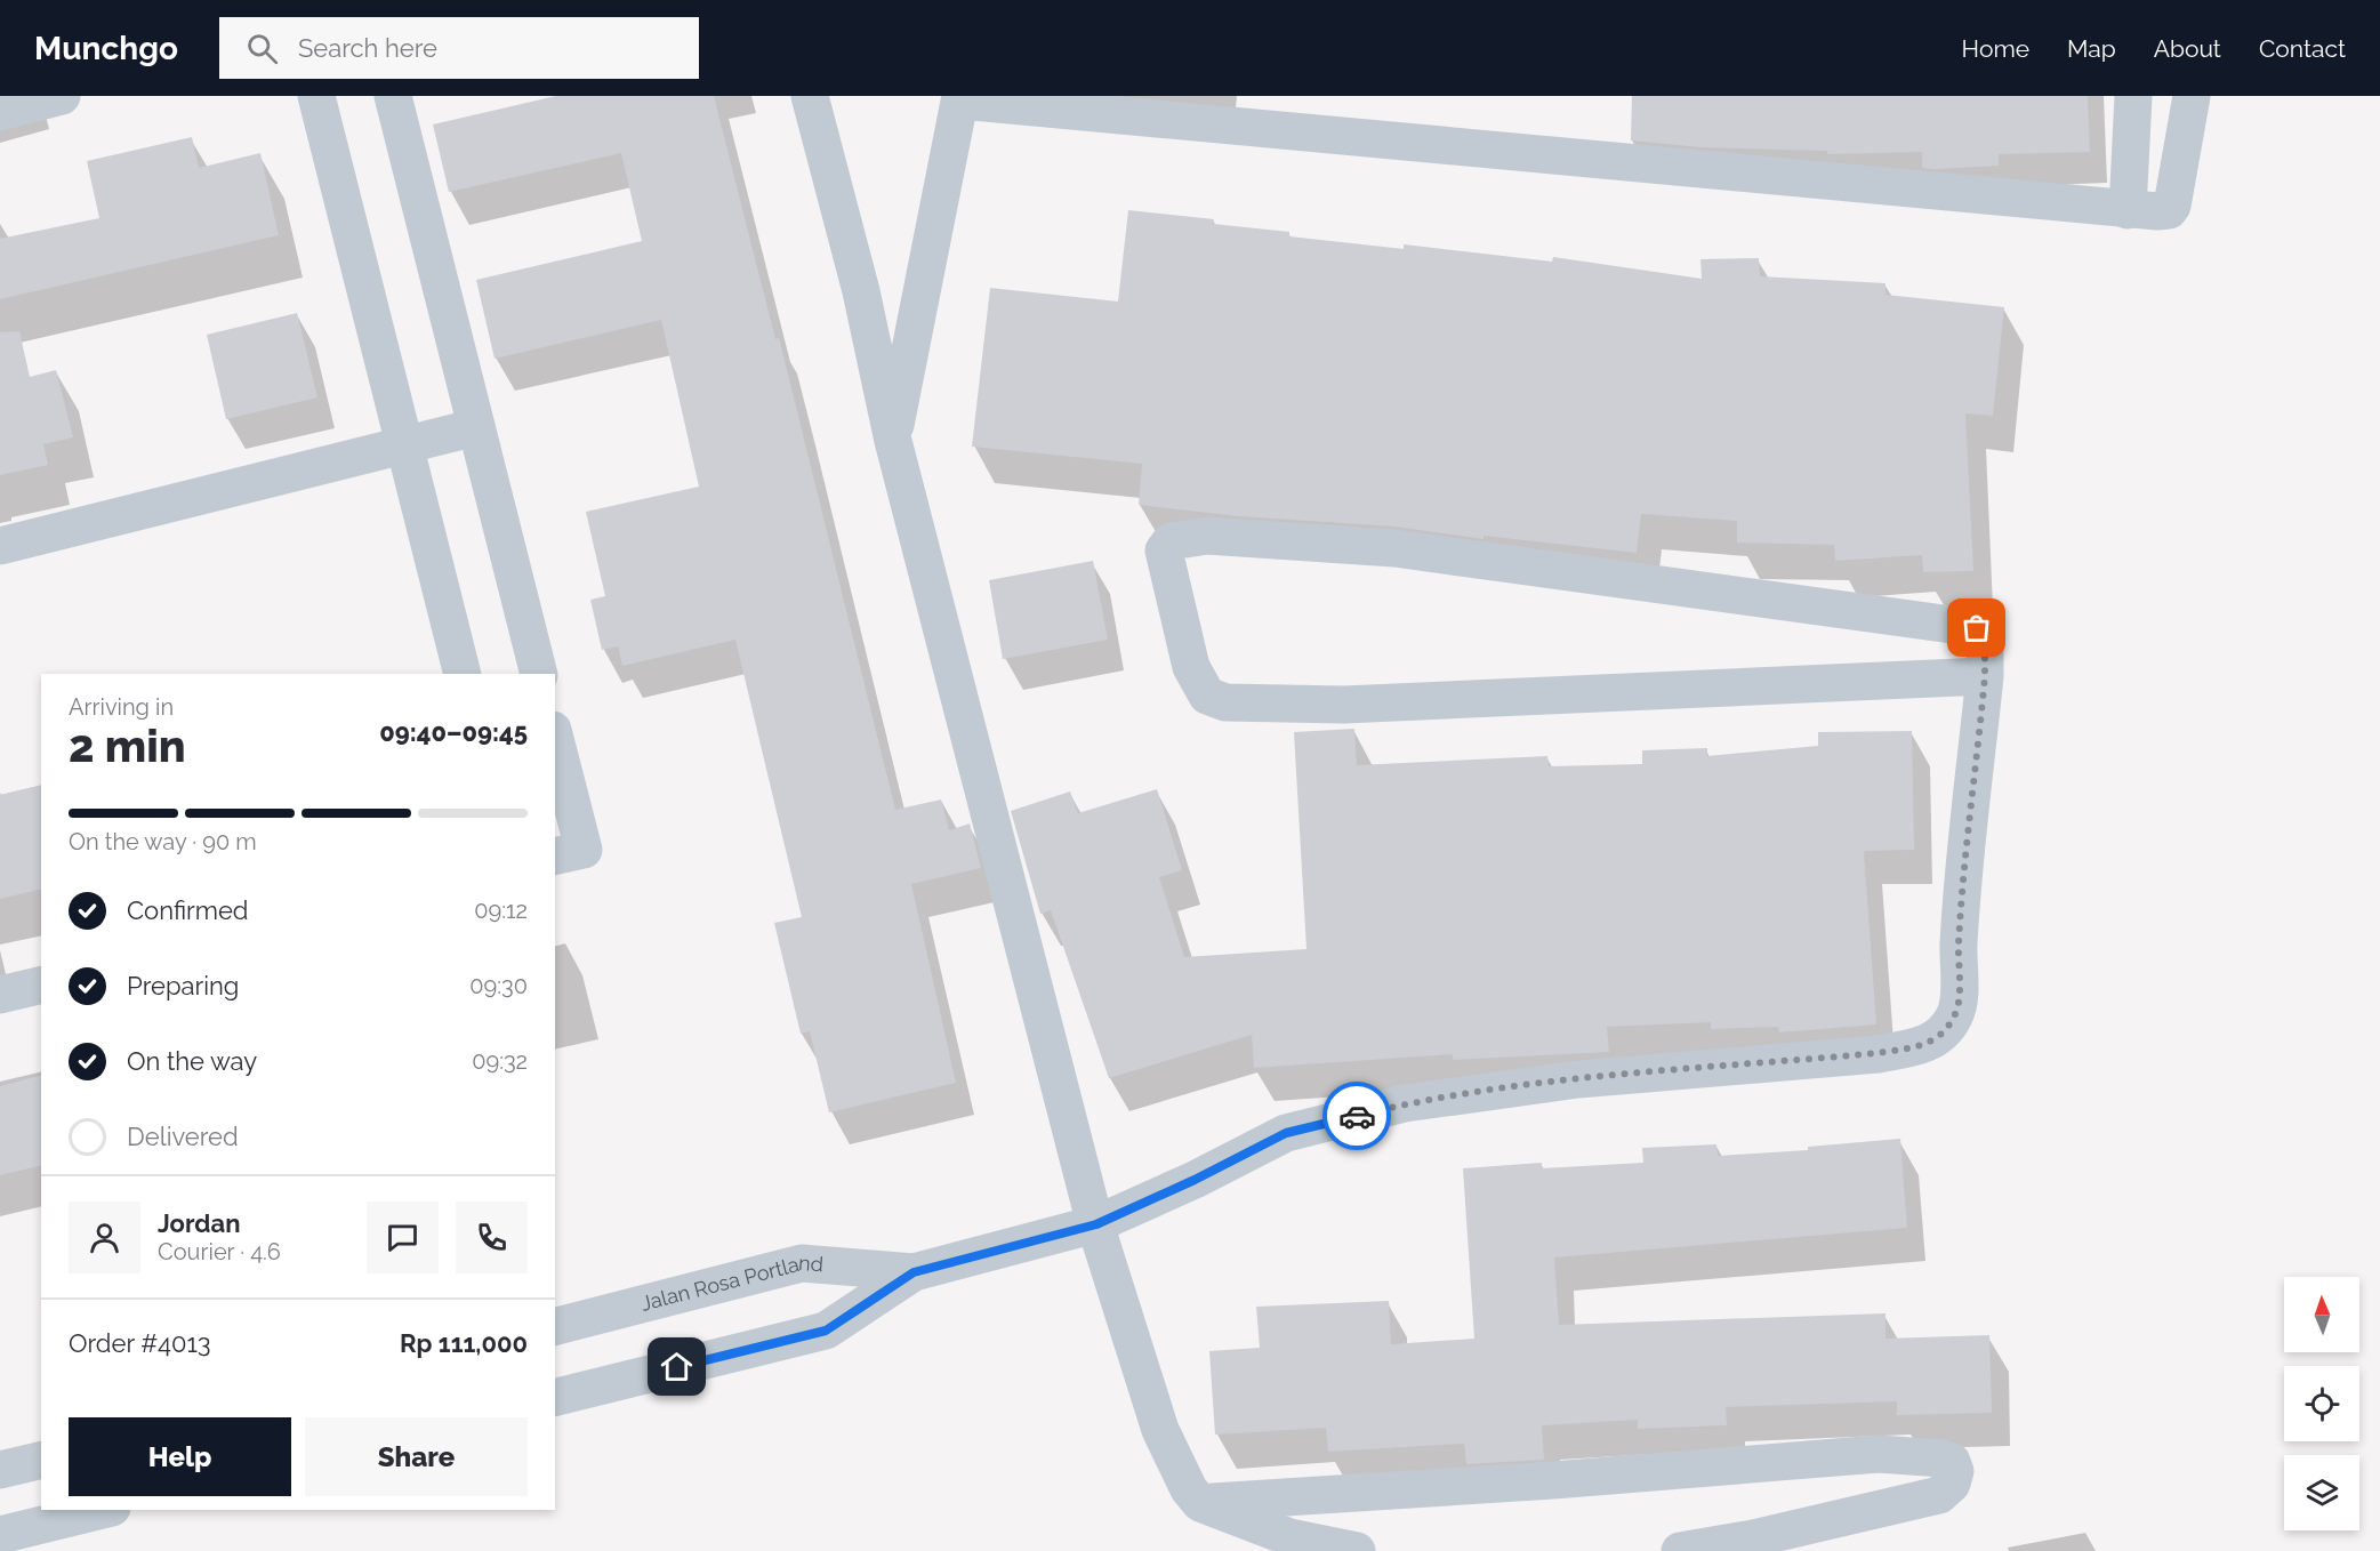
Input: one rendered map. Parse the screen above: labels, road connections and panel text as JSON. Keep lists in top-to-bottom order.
{
  "streets": {
    "street": ["Jalan Rosa Portland"]
  },
  "north": "top",
  "page": {
    "header": "Munchgo",
    "search": "Search here",
    "nav": [
      "Home",
      "Map",
      "About",
      "Contact"
    ],
    "heading": ["2 min", "Arriving in", "09:40–09:45"],
    "panel": [
      "Jordan",
      "Courier · 4.6",
      "Order #4013",
      "Rp 111,000"
    ],
    "bar": "On the way · 90 m",
    "list": [
      ["Confirmed", "09:12"],
      ["Preparing", "09:30"],
      ["On the way", "09:32"],
      "Delivered"
    ],
    "buttons": ["Help", "Share"]
  }
}
